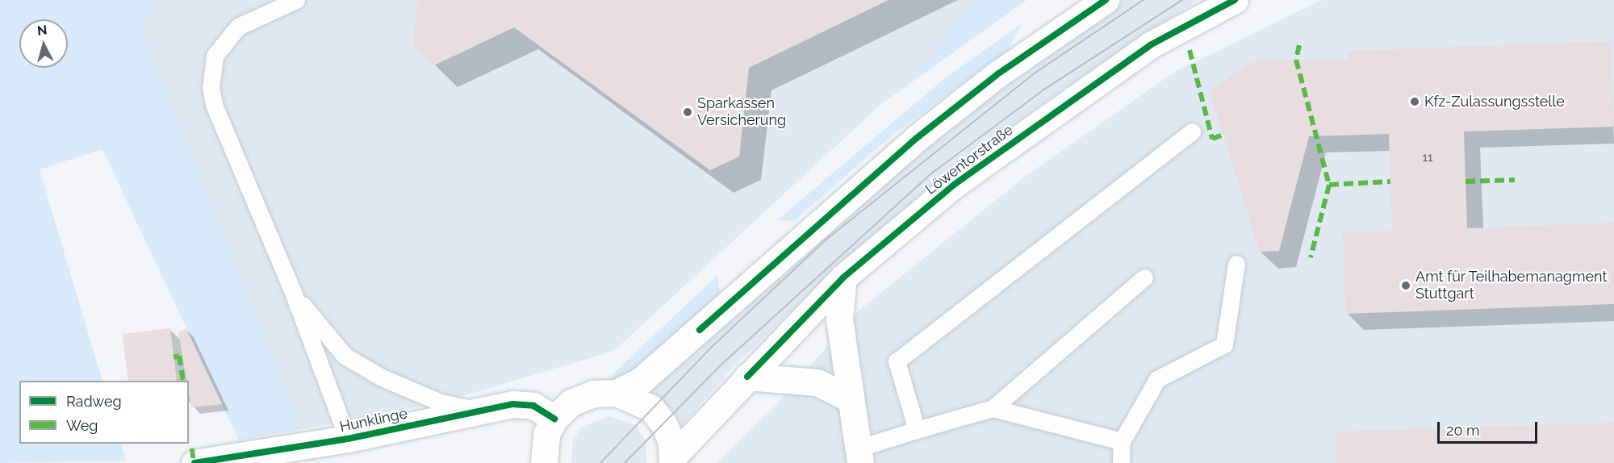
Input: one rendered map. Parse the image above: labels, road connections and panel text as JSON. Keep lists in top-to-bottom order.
{
  "streets": {
    "main road": ["Löwentorstraße", "Hunklinge"]
  },
  "crossings": [
    ["Löwentorstraße", "Hunklinge"]
  ],
  "places": ["Kfz-Zulassungsstelle", "Sparkassen Versicherung", "Amt für Teilhabemanagment Stuttgart"],
  "house_numbers": ["11"],
  "legend": ["Radweg", "Weg"],
  "scale_bar": "20 m",
  "north": "top"
}
